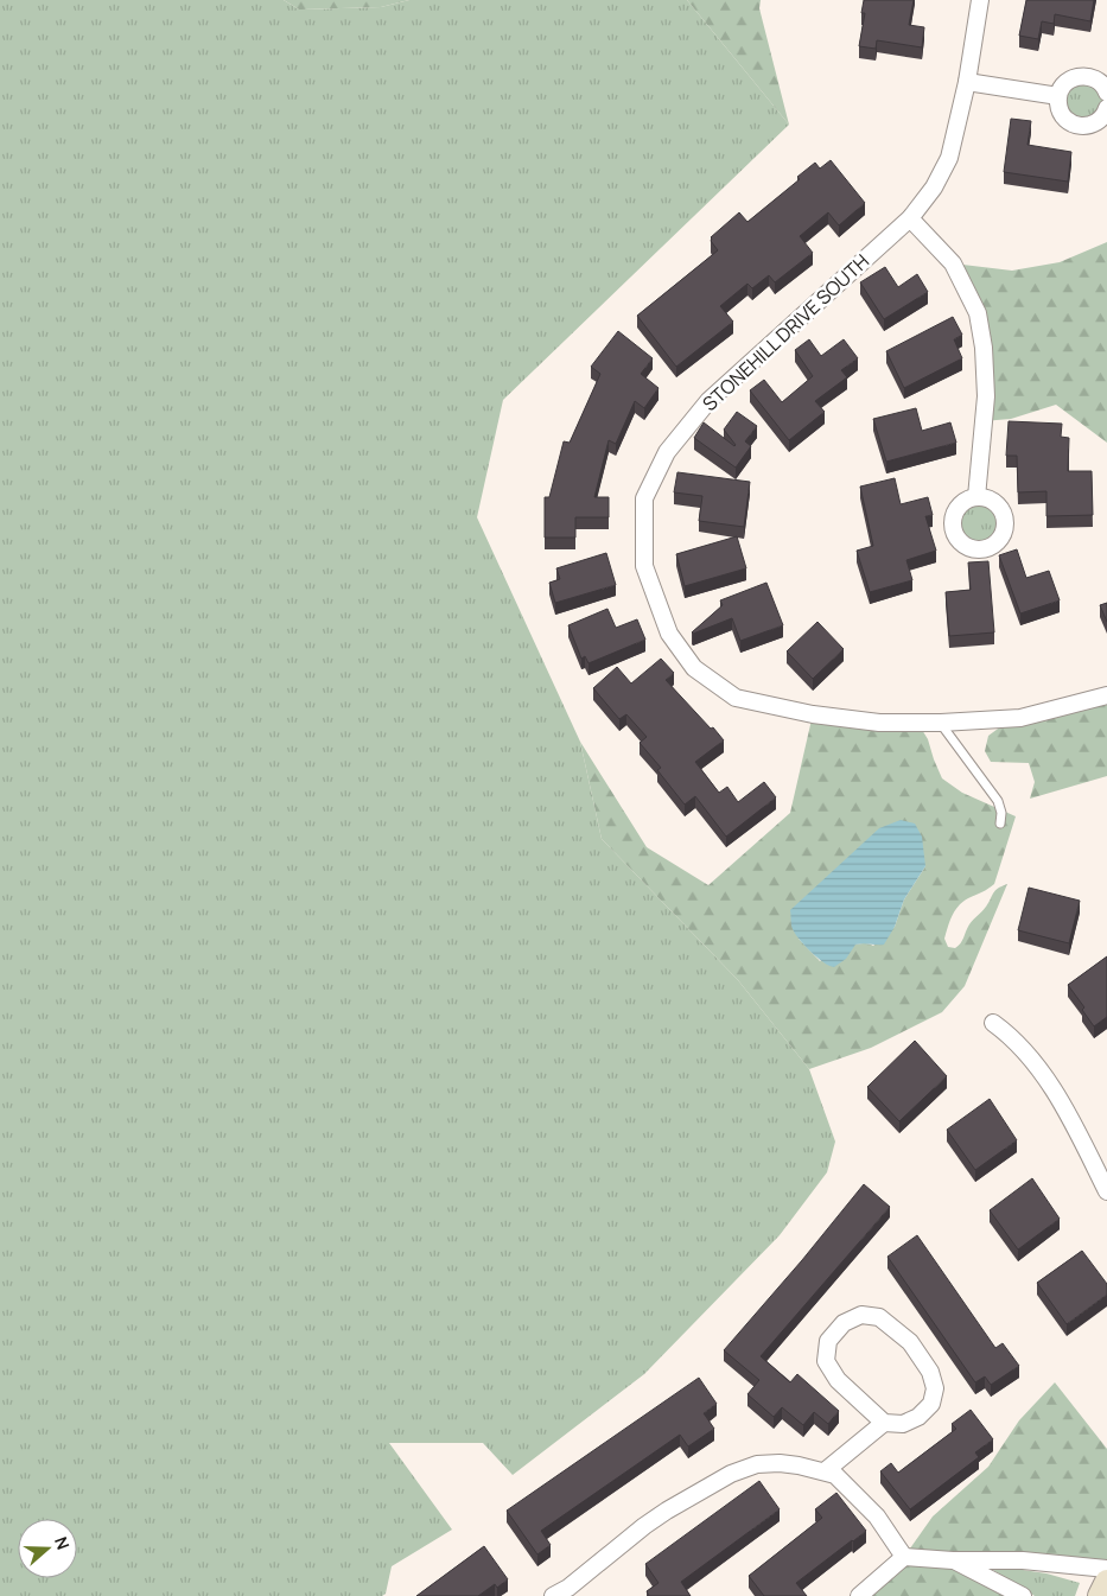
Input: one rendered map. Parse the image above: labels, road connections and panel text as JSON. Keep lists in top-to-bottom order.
{
  "streets": {
    "street": ["STONEHILL DRIVE SOUTH"]
  },
  "north": "right"
}
